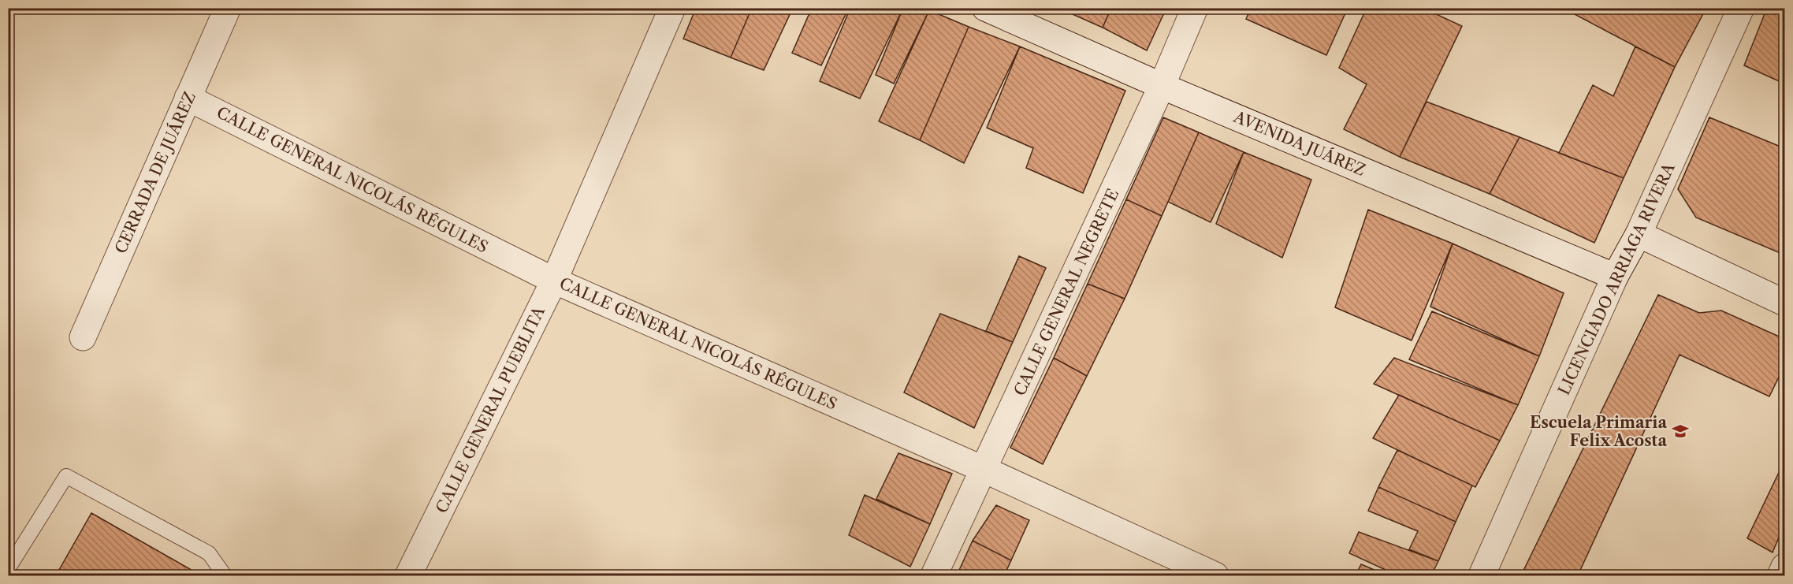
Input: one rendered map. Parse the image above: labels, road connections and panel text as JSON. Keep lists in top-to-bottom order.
{
  "streets": {
    "street": [
      "AVENIDA JUÁREZ",
      "CERRADA DE JUÁREZ",
      "CALLE GENERAL NICOLÁS RÉGULES",
      "LICENCIADO ARRIAGA RIVERA",
      "CALLE GENERAL NEGRETE",
      "CALLE GENERAL PUEBLITA"
    ]
  },
  "crossings": [
    ["AVENIDA JUÁREZ", "LICENCIADO ARRIAGA RIVERA"],
    ["AVENIDA JUÁREZ", "CALLE GENERAL NEGRETE"],
    ["CERRADA DE JUÁREZ", "CALLE GENERAL NICOLÁS RÉGULES"],
    ["CALLE GENERAL NICOLÁS RÉGULES", "CALLE GENERAL NEGRETE"],
    ["CALLE GENERAL NICOLÁS RÉGULES", "CALLE GENERAL PUEBLITA"]
  ],
  "places": {
    "school or university": ["Escuela Primaria Felix Acosta"]
  }
}
